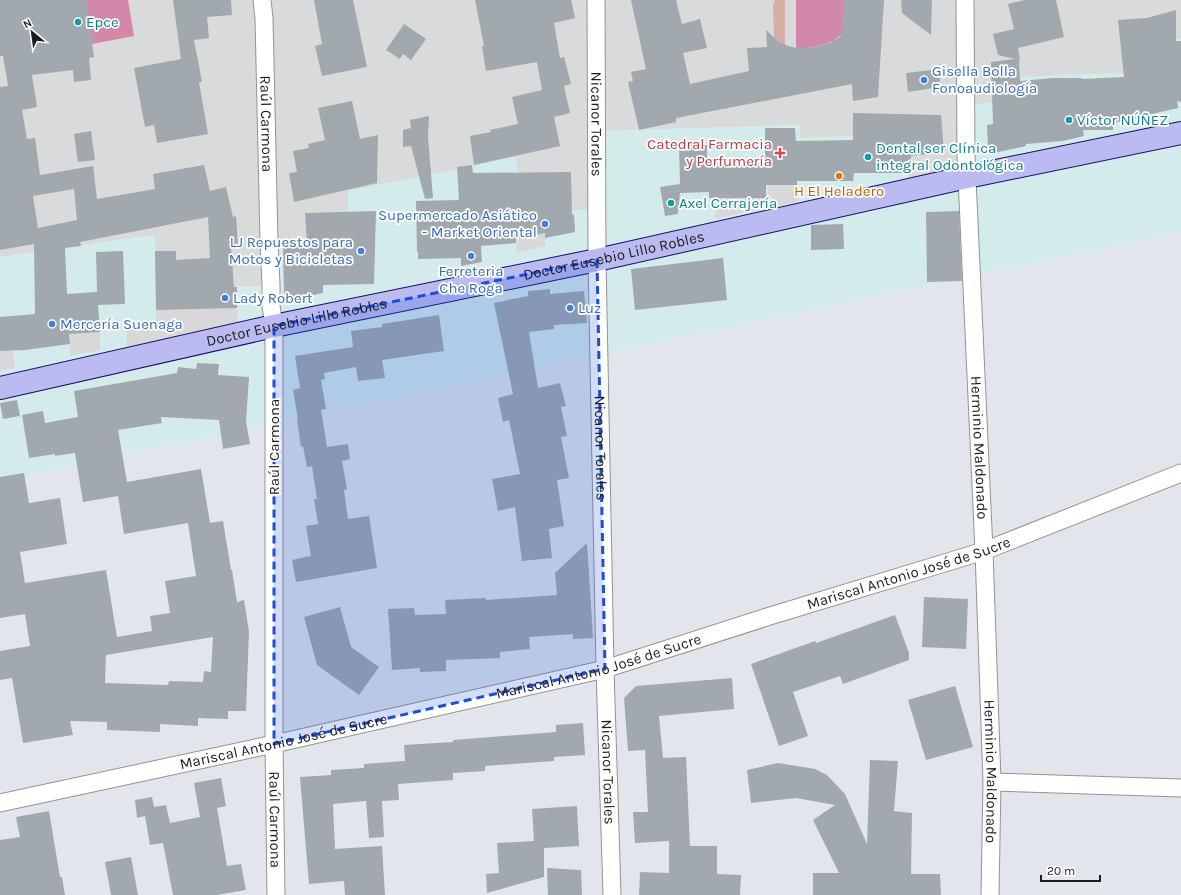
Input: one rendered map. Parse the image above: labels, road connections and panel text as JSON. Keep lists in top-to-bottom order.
{
  "streets": {
    "main road": ["Doctor Eusebio Lillo Robles"],
    "street": [
      "Raúl Carmona",
      "Nicanor Torales",
      "Herminio Maldonado",
      "Mariscal Antonio José de Sucre"
    ]
  },
  "crossings": [
    ["Raúl Carmona", "Doctor Eusebio Lillo Robles"],
    ["Raúl Carmona", "Mariscal Antonio José de Sucre"],
    ["Nicanor Torales", "Doctor Eusebio Lillo Robles"],
    ["Nicanor Torales", "Mariscal Antonio José de Sucre"],
    ["Doctor Eusebio Lillo Robles", "Herminio Maldonado"],
    ["Herminio Maldonado", "Mariscal Antonio José de Sucre"]
  ],
  "places": {
    "other": [
      "Epce",
      "Gisella Bolla Fonoaudiología",
      "Víctor NÚÑEZ",
      "Dental ser Clínica integral Odontológica",
      "H El Heladero",
      "Axel Cerrajería",
      "Supermercado Asiático - Market Oriental",
      "LJ Repuestos para Motos y Bicicletas",
      "Ferreteria Che Roga",
      "Lady Robert",
      "Luz",
      "Mercería Suenaga"
    ],
    "health": ["Catedral Farmacia y Perfumería"]
  },
  "scale_bar": "20 m",
  "north": "top left"
}
